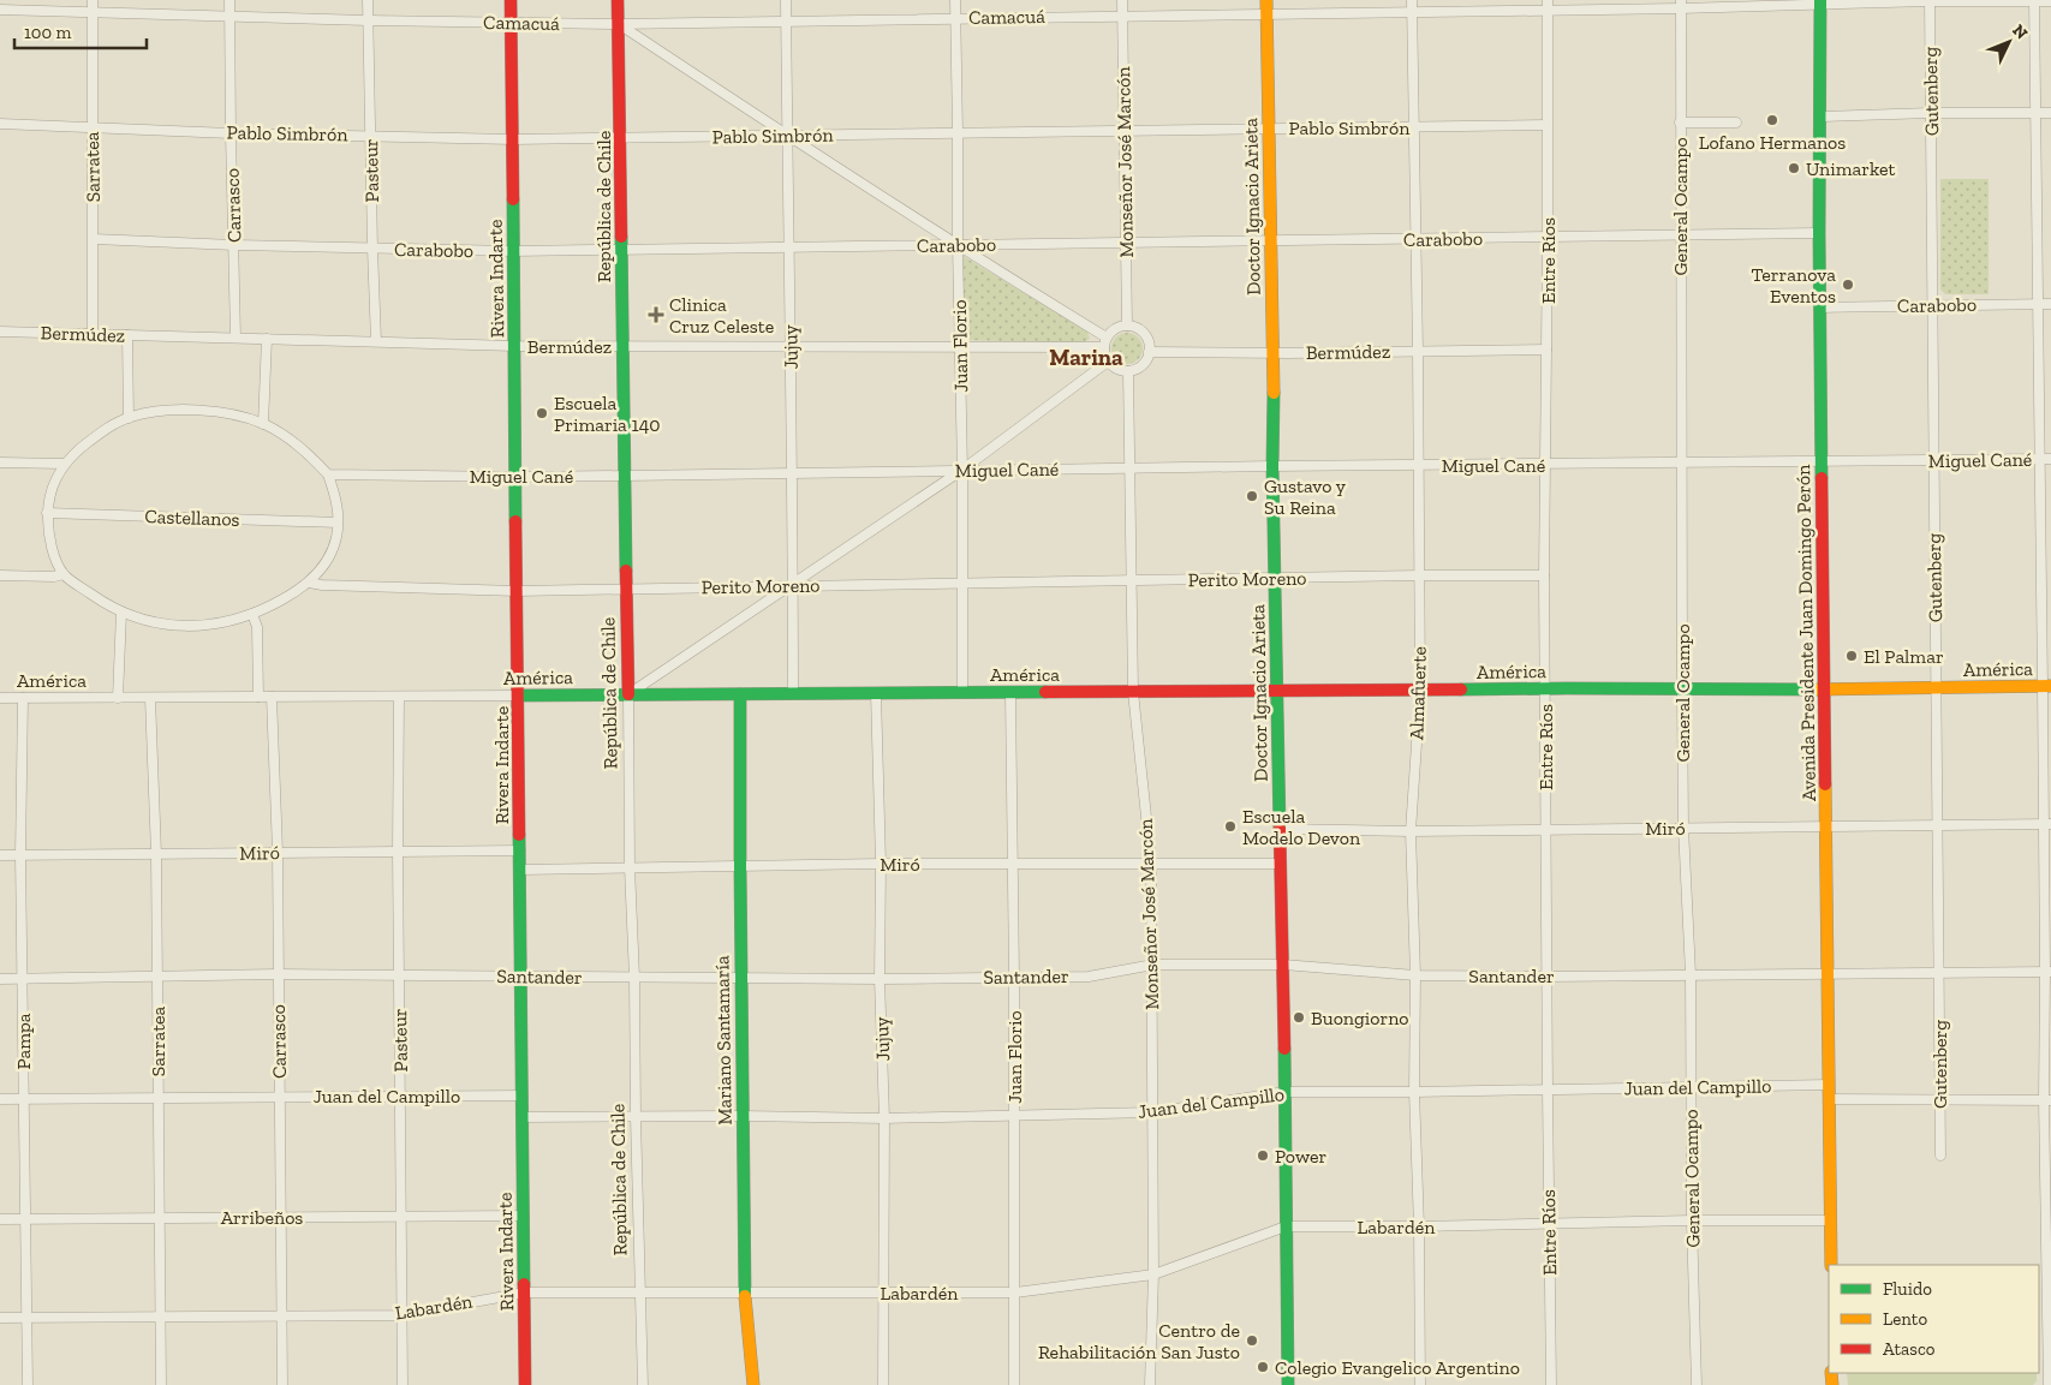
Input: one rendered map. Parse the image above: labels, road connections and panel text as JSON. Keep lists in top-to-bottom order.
{
  "streets": {
    "street": [
      "Camacuá",
      "Gutenberg",
      "Pablo Simbrón",
      "Monseñor José Marcón",
      "Sarratea",
      "Pasteur",
      "Carrasco",
      "República de Chile",
      "Doctor Ignacio Arieta",
      "General Ocampo",
      "Carabobo",
      "Entre Ríos",
      "Rivera Indarte",
      "Bermúdez",
      "Juan Florio",
      "Jujuy",
      "Miguel Cané",
      "Castellanos",
      "Perito Moreno",
      "Avenida Presidente Juan Domingo Perón",
      "América",
      "Almafuerte",
      "Miró",
      "Santander",
      "Mariano Santamaría",
      "Pampa",
      "Juan del Campillo",
      "Arribeños",
      "Labardén"
    ]
  },
  "crossings": [
    ["Camacuá", "Gutenberg"],
    ["Camacuá", "Monseñor José Marcón"],
    ["Camacuá", "Sarratea"],
    ["Camacuá", "Pasteur"],
    ["Camacuá", "Carrasco"],
    ["Camacuá", "República de Chile"],
    ["Camacuá", "Doctor Ignacio Arieta"],
    ["Camacuá", "General Ocampo"],
    ["Camacuá", "Entre Ríos"],
    ["Camacuá", "Rivera Indarte"],
    ["Camacuá", "Juan Florio"],
    ["Camacuá", "Jujuy"],
    ["Camacuá", "Avenida Presidente Juan Domingo Perón"],
    ["Camacuá", "Almafuerte"],
    ["Gutenberg", "Carabobo"],
    ["Gutenberg", "Miguel Cané"],
    ["Gutenberg", "América"],
    ["Gutenberg", "Miró"],
    ["Gutenberg", "Santander"],
    ["Pablo Simbrón", "Monseñor José Marcón"],
    ["Pablo Simbrón", "Sarratea"],
    ["Pablo Simbrón", "Pasteur"],
    ["Pablo Simbrón", "Carrasco"],
    ["Pablo Simbrón", "República de Chile"],
    ["Pablo Simbrón", "Doctor Ignacio Arieta"],
    ["Pablo Simbrón", "Entre Ríos"],
    ["Pablo Simbrón", "Rivera Indarte"],
    ["Pablo Simbrón", "Juan Florio"],
    ["Pablo Simbrón", "Jujuy"],
    ["Pablo Simbrón", "Almafuerte"],
    ["Monseñor José Marcón", "Carabobo"],
    ["Monseñor José Marcón", "Bermúdez"],
    ["Monseñor José Marcón", "Miguel Cané"],
    ["Monseñor José Marcón", "Perito Moreno"],
    ["Monseñor José Marcón", "América"],
    ["Monseñor José Marcón", "Miró"],
    ["Monseñor José Marcón", "Santander"],
    ["Monseñor José Marcón", "Juan del Campillo"],
    ["Monseñor José Marcón", "Labardén"],
    ["Sarratea", "Carabobo"],
    ["Sarratea", "Bermúdez"],
    ["Sarratea", "América"],
    ["Sarratea", "Miró"],
    ["Sarratea", "Santander"],
    ["Sarratea", "Juan del Campillo"],
    ["Sarratea", "Arribeños"],
    ["Sarratea", "Labardén"],
    ["Pasteur", "Carabobo"],
    ["Pasteur", "Bermúdez"],
    ["Pasteur", "América"],
    ["Pasteur", "Miró"],
    ["Pasteur", "Santander"],
    ["Pasteur", "Juan del Campillo"],
    ["Pasteur", "Arribeños"],
    ["Pasteur", "Labardén"],
    ["Carrasco", "Carabobo"],
    ["Carrasco", "Bermúdez"],
    ["Carrasco", "América"],
    ["Carrasco", "Miró"],
    ["Carrasco", "Santander"],
    ["Carrasco", "Juan del Campillo"],
    ["Carrasco", "Arribeños"],
    ["Carrasco", "Labardén"],
    ["República de Chile", "Carabobo"],
    ["República de Chile", "Bermúdez"],
    ["República de Chile", "Miguel Cané"],
    ["República de Chile", "Perito Moreno"],
    ["República de Chile", "América"],
    ["República de Chile", "Miró"],
    ["República de Chile", "Santander"],
    ["República de Chile", "Juan del Campillo"],
    ["República de Chile", "Labardén"],
    ["Doctor Ignacio Arieta", "Carabobo"],
    ["Doctor Ignacio Arieta", "Bermúdez"],
    ["Doctor Ignacio Arieta", "Miguel Cané"],
    ["Doctor Ignacio Arieta", "Perito Moreno"],
    ["Doctor Ignacio Arieta", "América"],
    ["Doctor Ignacio Arieta", "Miró"],
    ["Doctor Ignacio Arieta", "Santander"],
    ["Doctor Ignacio Arieta", "Juan del Campillo"],
    ["Doctor Ignacio Arieta", "Labardén"],
    ["General Ocampo", "Carabobo"],
    ["General Ocampo", "Miguel Cané"],
    ["General Ocampo", "América"],
    ["General Ocampo", "Miró"],
    ["General Ocampo", "Santander"],
    ["General Ocampo", "Juan del Campillo"],
    ["General Ocampo", "Labardén"],
    ["Carabobo", "Entre Ríos"],
    ["Carabobo", "Rivera Indarte"],
    ["Carabobo", "Juan Florio"],
    ["Carabobo", "Jujuy"],
    ["Carabobo", "Avenida Presidente Juan Domingo Perón"],
    ["Carabobo", "Almafuerte"],
    ["Entre Ríos", "Bermúdez"],
    ["Entre Ríos", "Miguel Cané"],
    ["Entre Ríos", "Perito Moreno"],
    ["Entre Ríos", "América"],
    ["Entre Ríos", "Miró"],
    ["Entre Ríos", "Santander"],
    ["Entre Ríos", "Juan del Campillo"],
    ["Entre Ríos", "Labardén"],
    ["Rivera Indarte", "Bermúdez"],
    ["Rivera Indarte", "Miguel Cané"],
    ["Rivera Indarte", "Perito Moreno"],
    ["Rivera Indarte", "América"],
    ["Rivera Indarte", "Miró"],
    ["Rivera Indarte", "Santander"],
    ["Rivera Indarte", "Juan del Campillo"],
    ["Rivera Indarte", "Arribeños"],
    ["Rivera Indarte", "Labardén"],
    ["Bermúdez", "Juan Florio"],
    ["Bermúdez", "Jujuy"],
    ["Bermúdez", "Almafuerte"],
    ["Juan Florio", "Miguel Cané"],
    ["Juan Florio", "Perito Moreno"],
    ["Juan Florio", "América"],
    ["Juan Florio", "Miró"],
    ["Juan Florio", "Santander"],
    ["Juan Florio", "Juan del Campillo"],
    ["Juan Florio", "Labardén"],
    ["Jujuy", "Miguel Cané"],
    ["Jujuy", "Perito Moreno"],
    ["Jujuy", "América"],
    ["Jujuy", "Miró"],
    ["Jujuy", "Santander"],
    ["Jujuy", "Juan del Campillo"],
    ["Jujuy", "Labardén"],
    ["Miguel Cané", "Avenida Presidente Juan Domingo Perón"],
    ["Miguel Cané", "Almafuerte"],
    ["Perito Moreno", "Almafuerte"],
    ["Avenida Presidente Juan Domingo Perón", "América"],
    ["Avenida Presidente Juan Domingo Perón", "Miró"],
    ["Avenida Presidente Juan Domingo Perón", "Santander"],
    ["Avenida Presidente Juan Domingo Perón", "Juan del Campillo"],
    ["Avenida Presidente Juan Domingo Perón", "Labardén"],
    ["América", "Almafuerte"],
    ["América", "Mariano Santamaría"],
    ["América", "Pampa"],
    ["Almafuerte", "Miró"],
    ["Almafuerte", "Santander"],
    ["Almafuerte", "Juan del Campillo"],
    ["Almafuerte", "Labardén"],
    ["Miró", "Mariano Santamaría"],
    ["Miró", "Pampa"],
    ["Santander", "Mariano Santamaría"],
    ["Santander", "Pampa"],
    ["Mariano Santamaría", "Juan del Campillo"],
    ["Mariano Santamaría", "Labardén"],
    ["Pampa", "Juan del Campillo"],
    ["Pampa", "Arribeños"],
    ["Pampa", "Labardén"]
  ],
  "districts": ["Marina"],
  "places": {
    "other": [
      "Lofano Hermanos",
      "Unimarket",
      "Terranova Eventos",
      "Escuela Primaria 140",
      "Gustavo y Su Reina",
      "El Palmar",
      "Escuela Modelo Devon",
      "Buongiorno",
      "Power",
      "Centro de Rehabilitación San Justo",
      "Colegio Evangelico Argentino"
    ],
    "health": ["Clinica Cruz Celeste"]
  },
  "legend": ["Fluido", "Lento", "Atasco"],
  "scale_bar": "100 m",
  "north": "top right"
}
